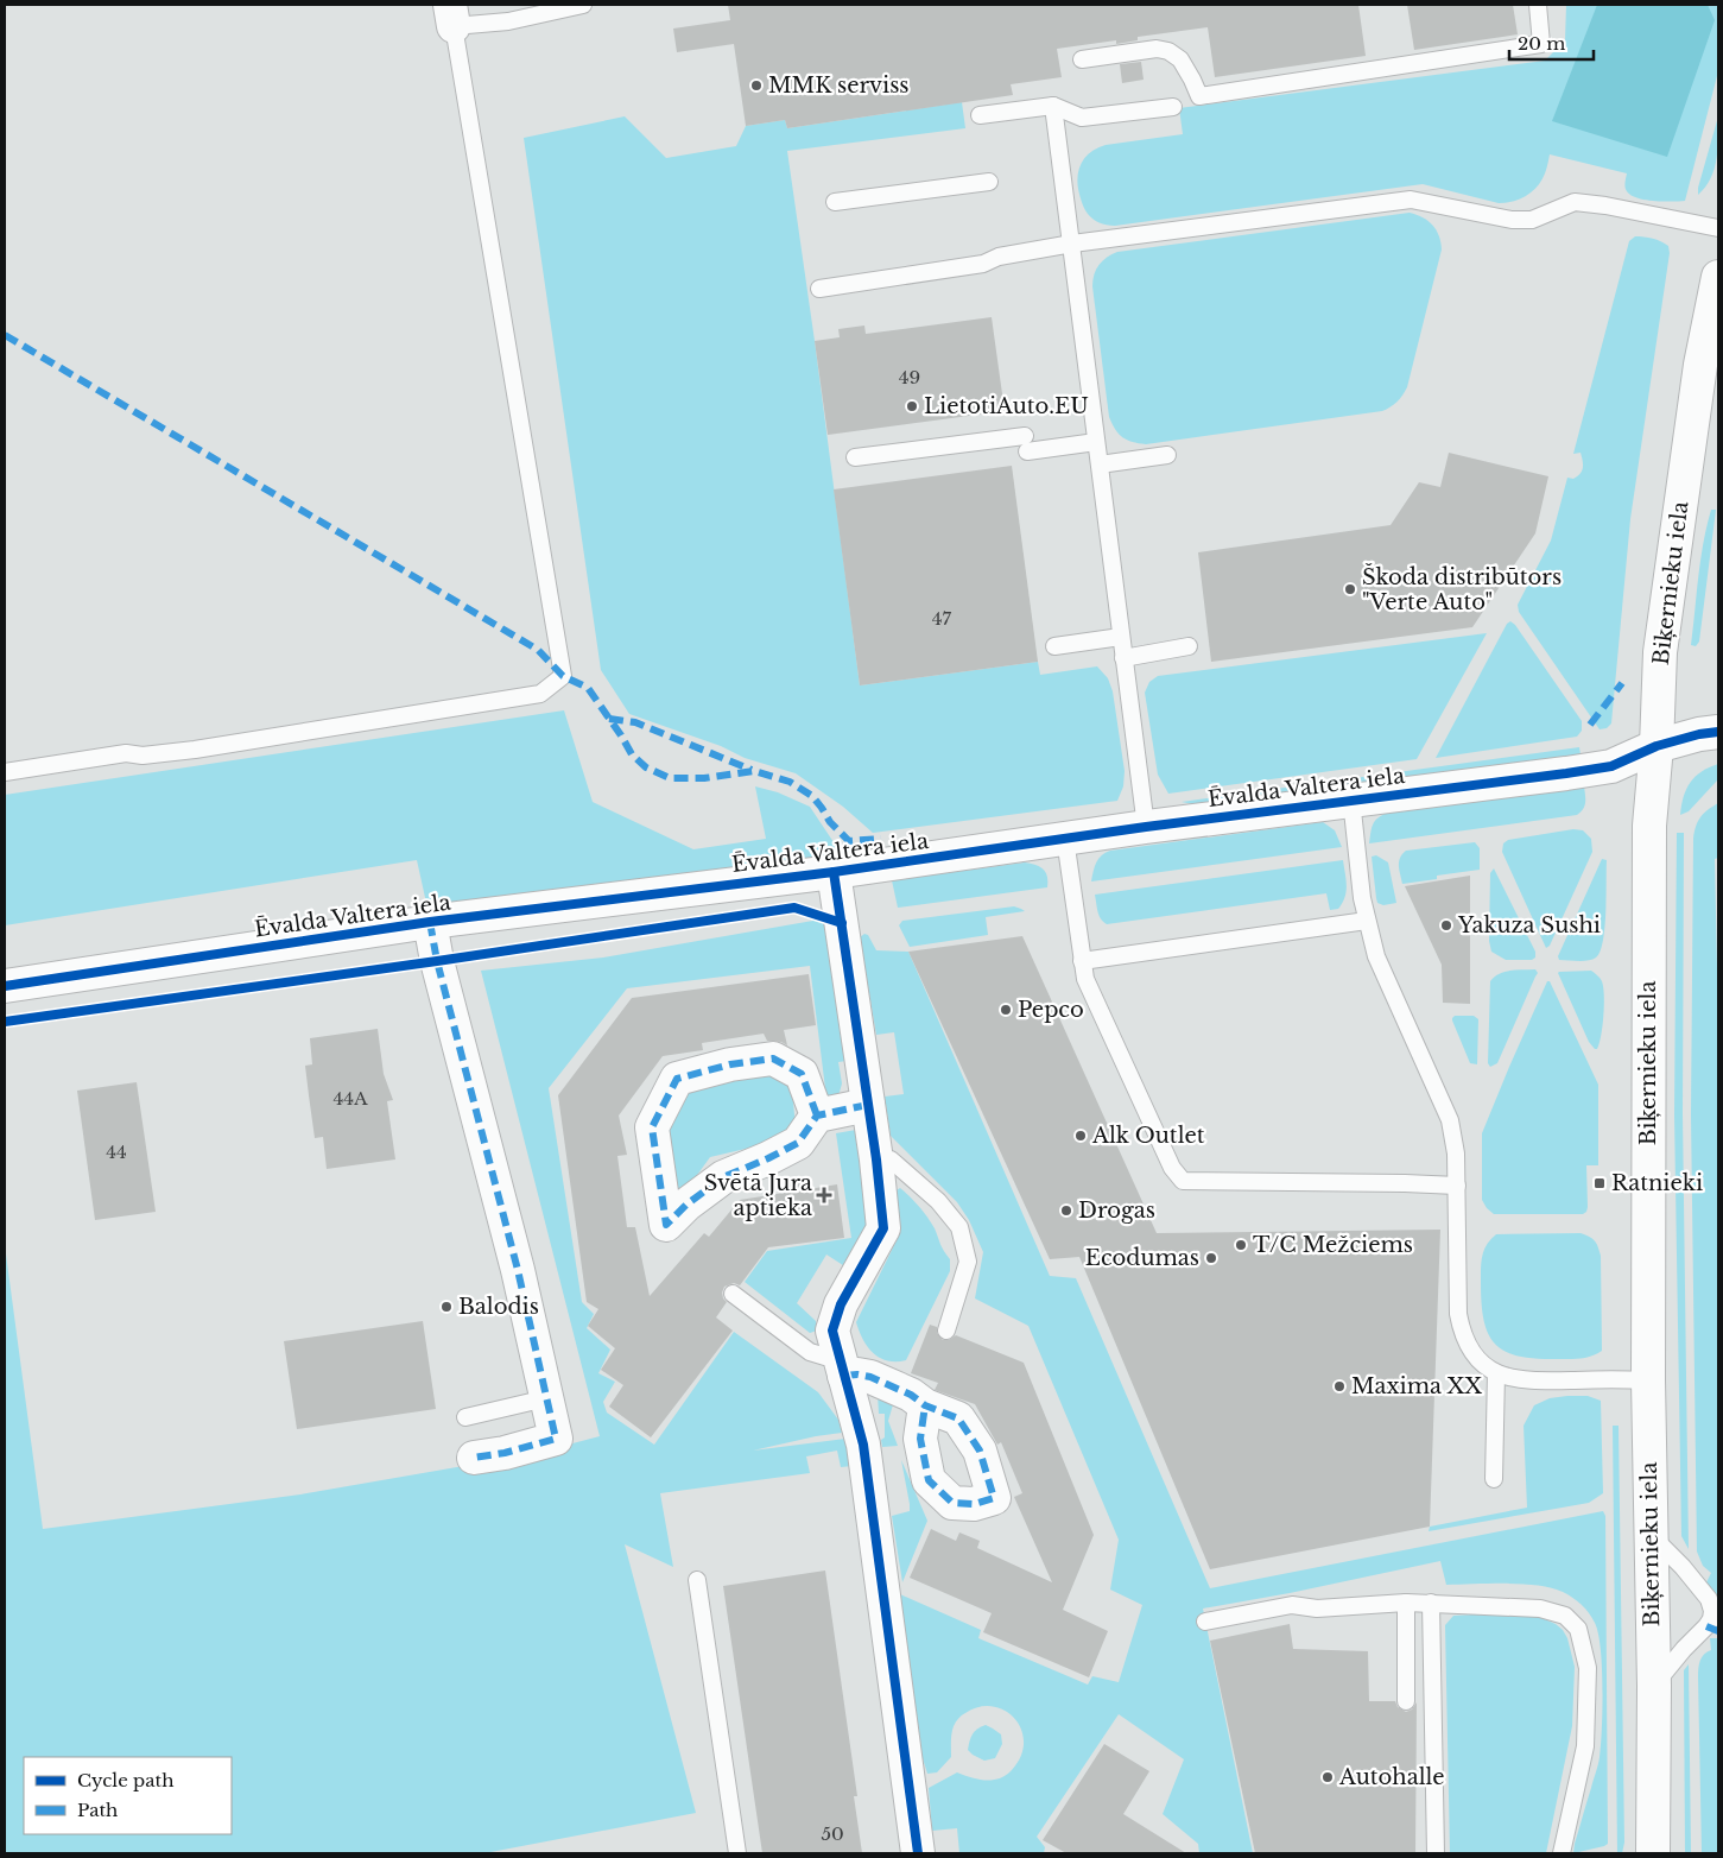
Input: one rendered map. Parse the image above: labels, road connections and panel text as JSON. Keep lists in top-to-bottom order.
{
  "streets": {
    "street": ["Biķernieku iela", "Ēvalda Valtera iela"]
  },
  "crossings": [
    ["Biķernieku iela", "Ēvalda Valtera iela"]
  ],
  "places": {
    "other": [
      "MMK serviss",
      "LietotiAuto.EU",
      "Škoda distribūtors \"Verte Auto\"",
      "Yakuza Sushi",
      "Pepco",
      "Alk Outlet",
      "Drogas",
      "T/C Mežciems",
      "Ecodumas",
      "Balodis",
      "Maxima XX",
      "Autohalle"
    ],
    "transit": ["Ratnieki"],
    "health": ["Svētā Jura aptieka"]
  },
  "house_numbers": [
    "49",
    "47",
    "44A",
    "44",
    "50"
  ],
  "legend": ["Cycle path", "Path"],
  "scale_bar": "20 m"
}
